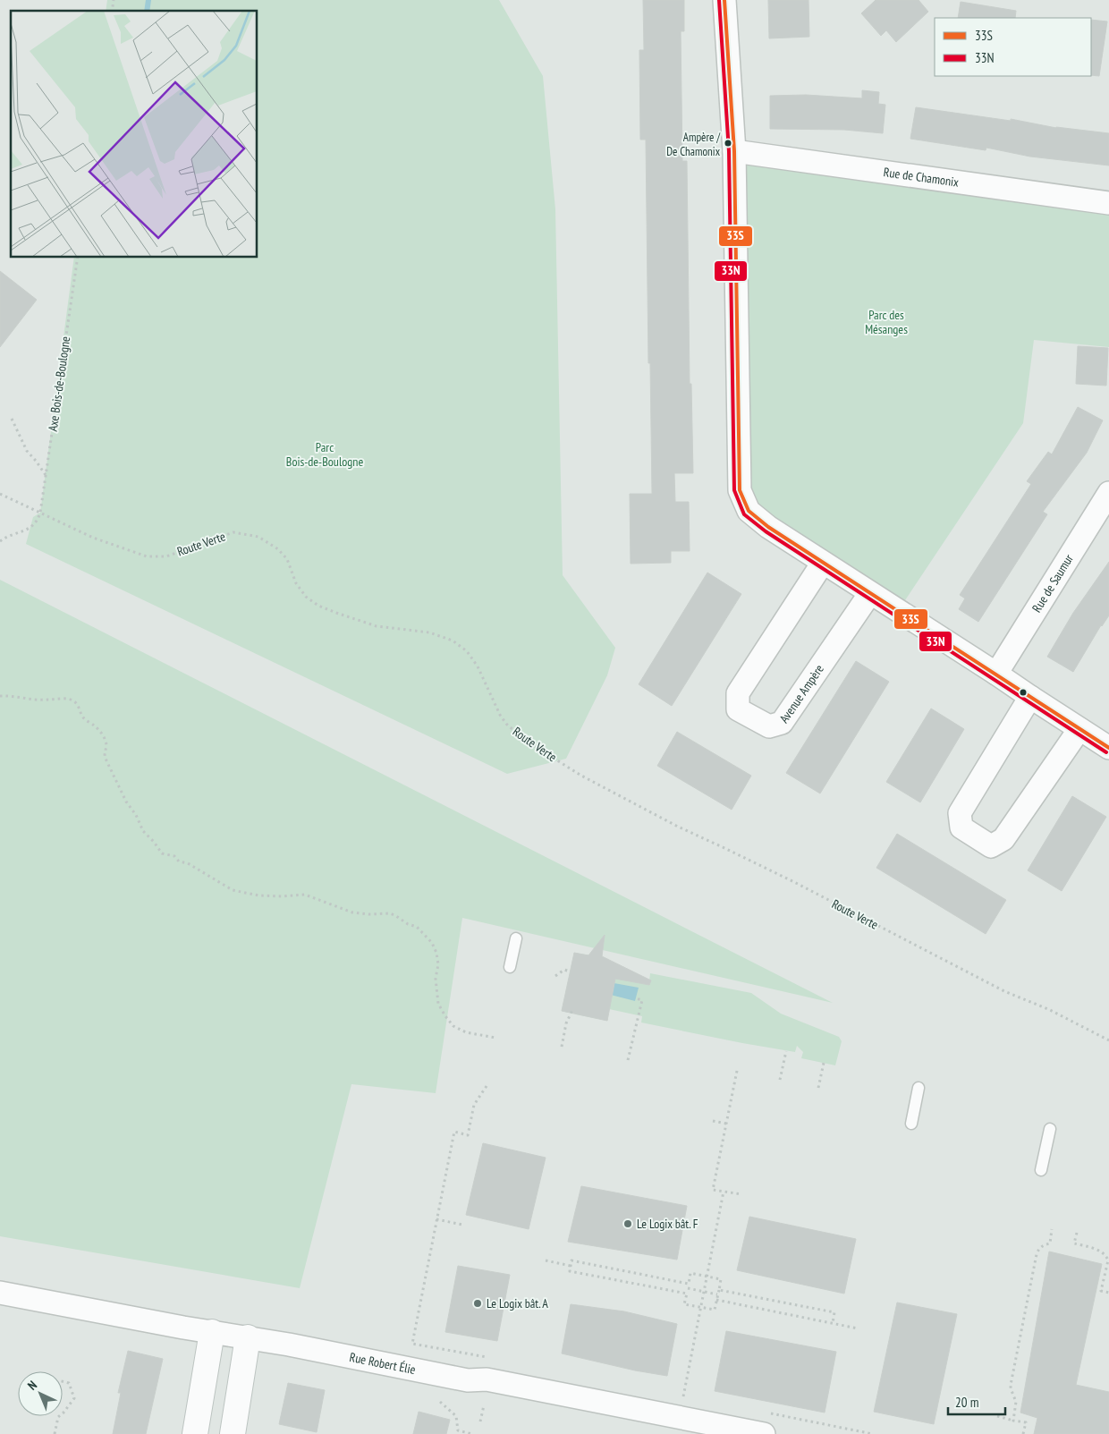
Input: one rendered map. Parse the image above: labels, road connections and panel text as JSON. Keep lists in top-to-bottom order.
{
  "streets": {
    "street": [
      "Rue de Chamonix",
      "Rue de Saumur",
      "Avenue Ampère",
      "Rue Robert Élie"
    ],
    "path": ["Axe Bois-de-Boulogne", "Route Verte"]
  },
  "crossings": [
    ["Axe Bois-de-Boulogne", "Route Verte"]
  ],
  "parks": ["Parc des Mésanges", "Parc Bois-de-Boulogne"],
  "places": ["Ampère / De Chamonix", "Le Logix bât. F", "Le Logix bât. A"],
  "lines": ["transit line 33S", "transit line 33N"],
  "legend": ["33S", "33N"],
  "scale_bar": "20 m",
  "north": "top left"
}
